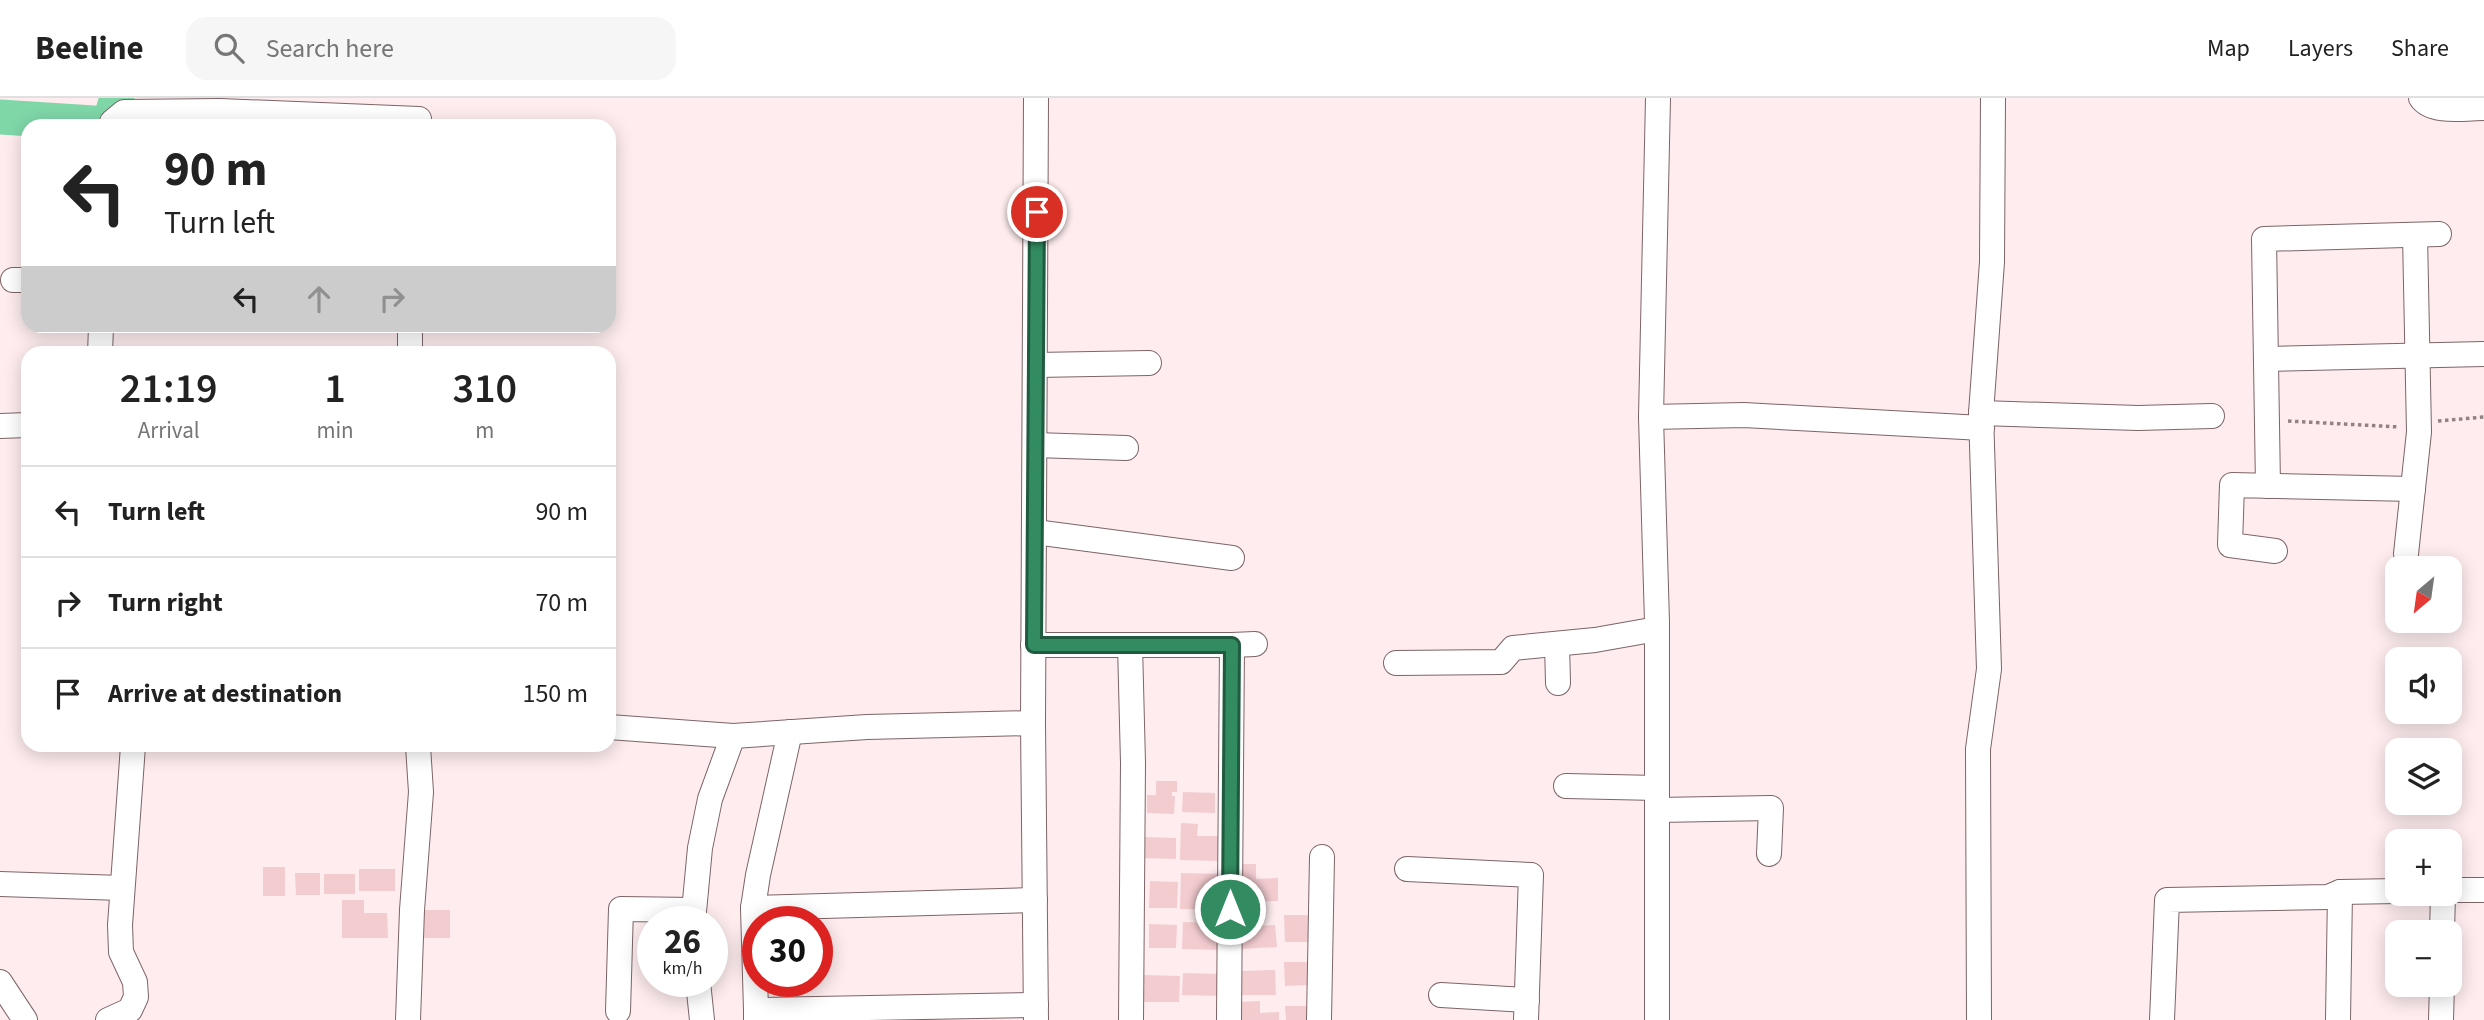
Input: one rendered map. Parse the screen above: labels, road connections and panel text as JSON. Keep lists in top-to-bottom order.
{
  "north": "bottom left",
  "page": {
    "header": "Beeline",
    "search": "Search here",
    "nav": ["Map", "Layers", "Share"],
    "turn": ["90 m", "Turn left"],
    "eta": [
      "21:19",
      "Arrival",
      "1",
      "min",
      "310",
      "m"
    ],
    "list": [
      {
        "name": "Turn left",
        "value": "90 m"
      },
      {
        "name": "Turn right",
        "value": "70 m"
      },
      {
        "name": "Arrive at destination",
        "value": "150 m"
      }
    ],
    "map_buttons": ["+", "−"],
    "speed": "26 km/h",
    "limit": "30"
  }
}
